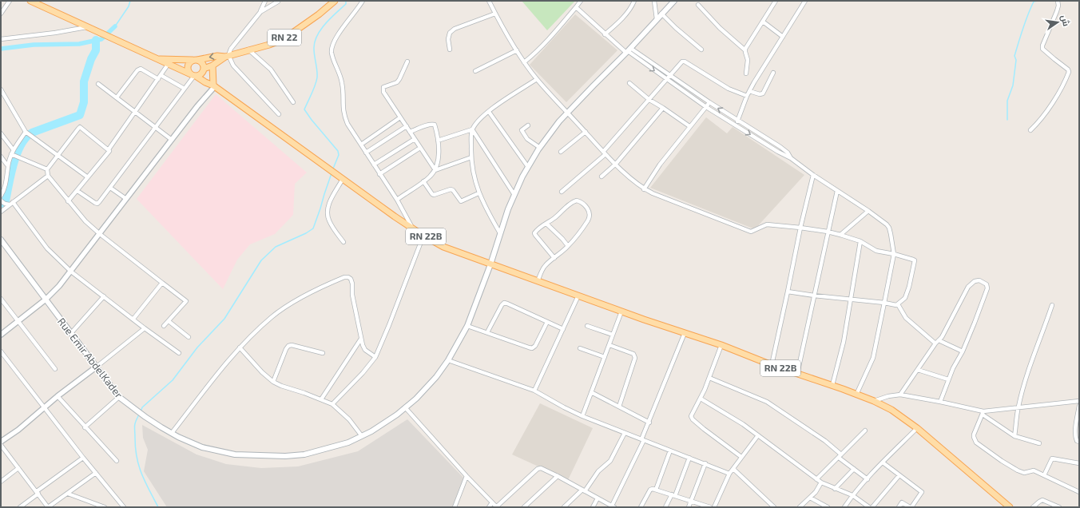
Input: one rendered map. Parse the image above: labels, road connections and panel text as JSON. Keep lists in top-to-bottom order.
{
  "streets": {
    "main road": ["RN 22", "RN 22B", "Rue Emir AbdelKader"]
  },
  "crossings": [
    ["RN 22", "RN 22B"],
    ["RN 22B", "Rue Emir AbdelKader"]
  ],
  "north": "right"
}
